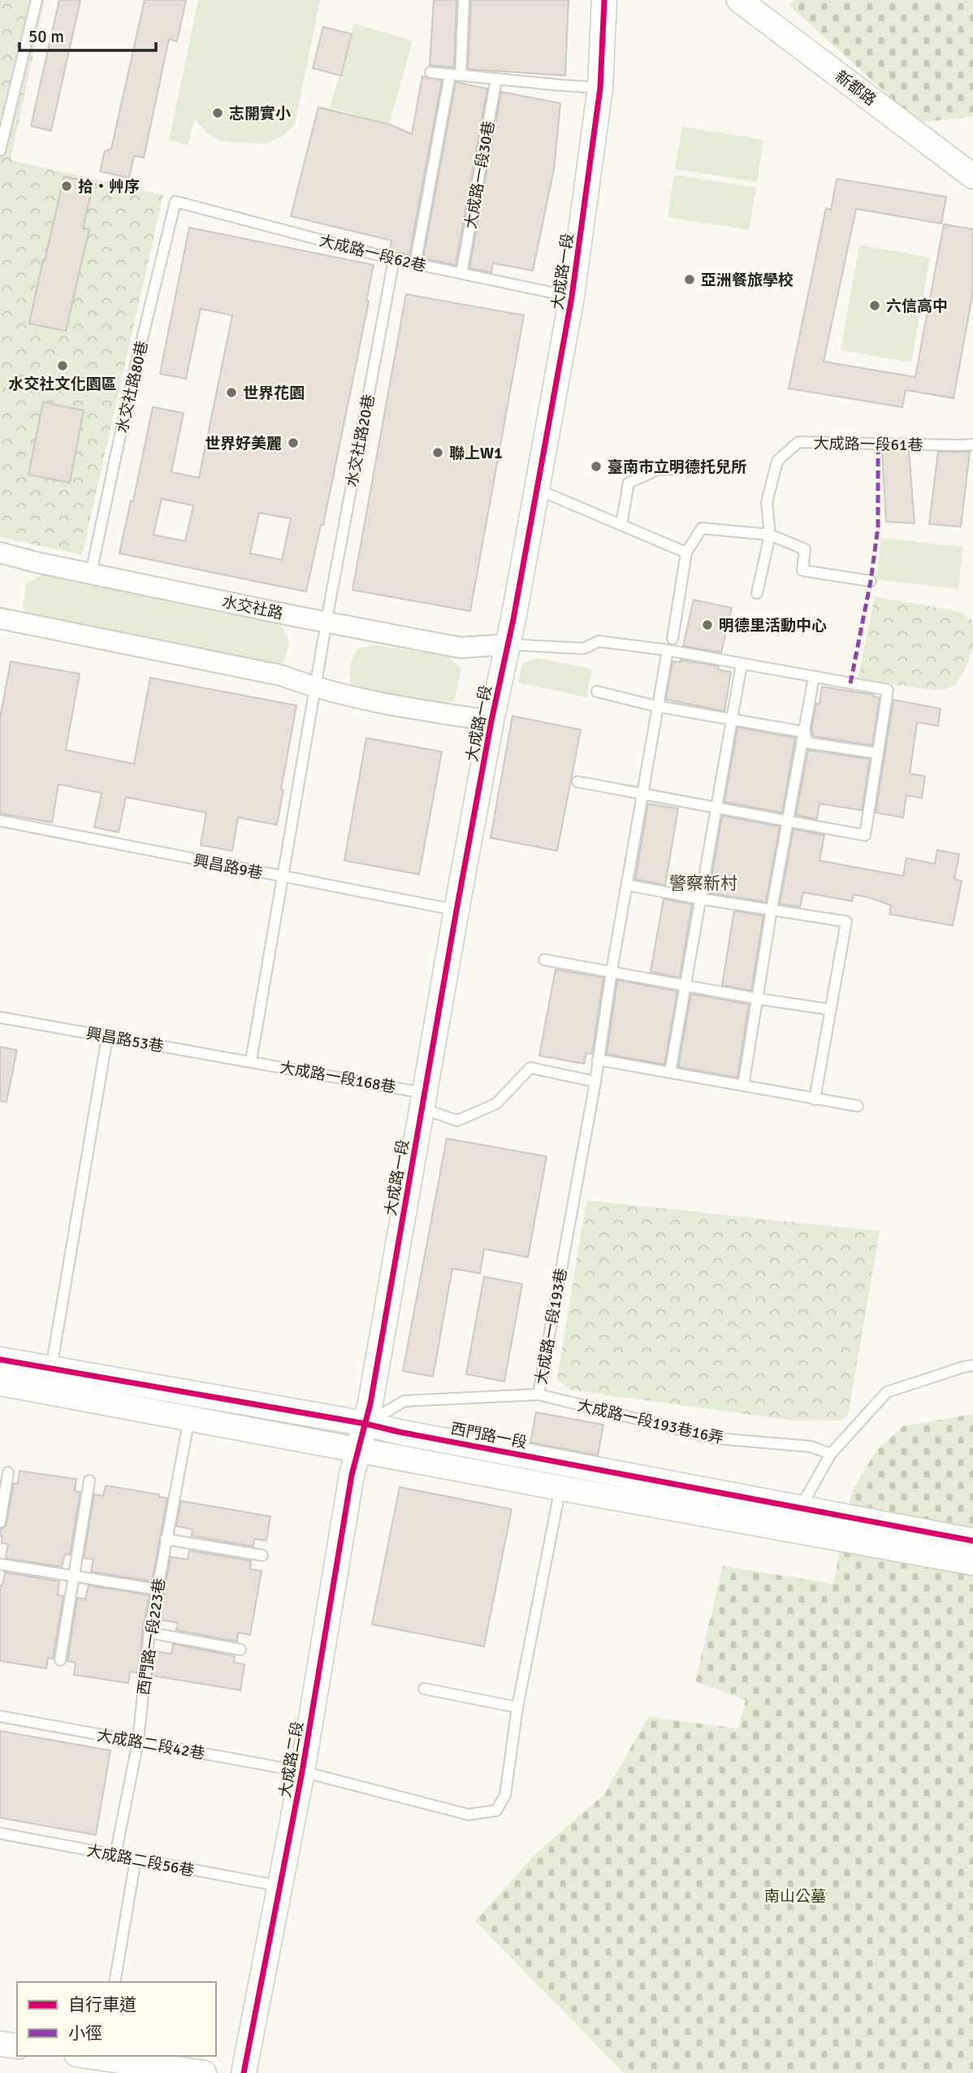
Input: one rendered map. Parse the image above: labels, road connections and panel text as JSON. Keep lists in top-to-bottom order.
{
  "streets": {
    "street": [
      "新都路",
      "大成路一段",
      "水交社路",
      "西門路一段",
      "大成路二段"
    ],
    "lane": [
      "大成路一段30巷",
      "大成路一段62巷",
      "水交社路80巷",
      "水交社路20巷",
      "大成路一段61巷",
      "興昌路9巷",
      "興昌路53巷",
      "大成路一段168巷",
      "大成路一段193巷",
      "大成路一段193巷16弄",
      "西門路一段223巷",
      "大成路二段42巷",
      "大成路二段56巷"
    ]
  },
  "crossings": [
    ["大成路一段62巷", "大成路一段"],
    ["大成路一段62巷", "水交社路80巷"],
    ["大成路一段62巷", "水交社路20巷"],
    ["大成路一段", "水交社路"],
    ["大成路一段", "興昌路9巷"],
    ["大成路一段", "大成路一段168巷"],
    ["大成路一段", "大成路一段193巷"],
    ["大成路一段", "西門路一段"],
    ["大成路一段", "大成路二段"],
    ["水交社路80巷", "水交社路"],
    ["水交社路20巷", "水交社路"],
    ["水交社路20巷", "興昌路9巷"],
    ["水交社路20巷", "興昌路53巷"],
    ["水交社路20巷", "大成路一段168巷"],
    ["興昌路53巷", "大成路一段168巷"],
    ["大成路一段193巷", "大成路一段193巷16弄"],
    ["大成路一段193巷", "西門路一段"],
    ["西門路一段", "西門路一段223巷"],
    ["西門路一段", "大成路二段"],
    ["西門路一段223巷", "大成路二段42巷"],
    ["西門路一段223巷", "大成路二段56巷"],
    ["大成路二段42巷", "大成路二段"],
    ["大成路二段", "大成路二段56巷"]
  ],
  "districts": ["警察新村"],
  "parks": ["南山公墓"],
  "places": [
    "志開實小",
    "拾・艸序",
    "亞洲餐旅學校",
    "六信高中",
    "水交社文化園區",
    "世界花園",
    "世界好美麗",
    "聯上W1",
    "臺南市立明德托兒所",
    "明德里活動中心"
  ],
  "legend": ["自行車道", "小徑"],
  "scale_bar": "50 m"
}
